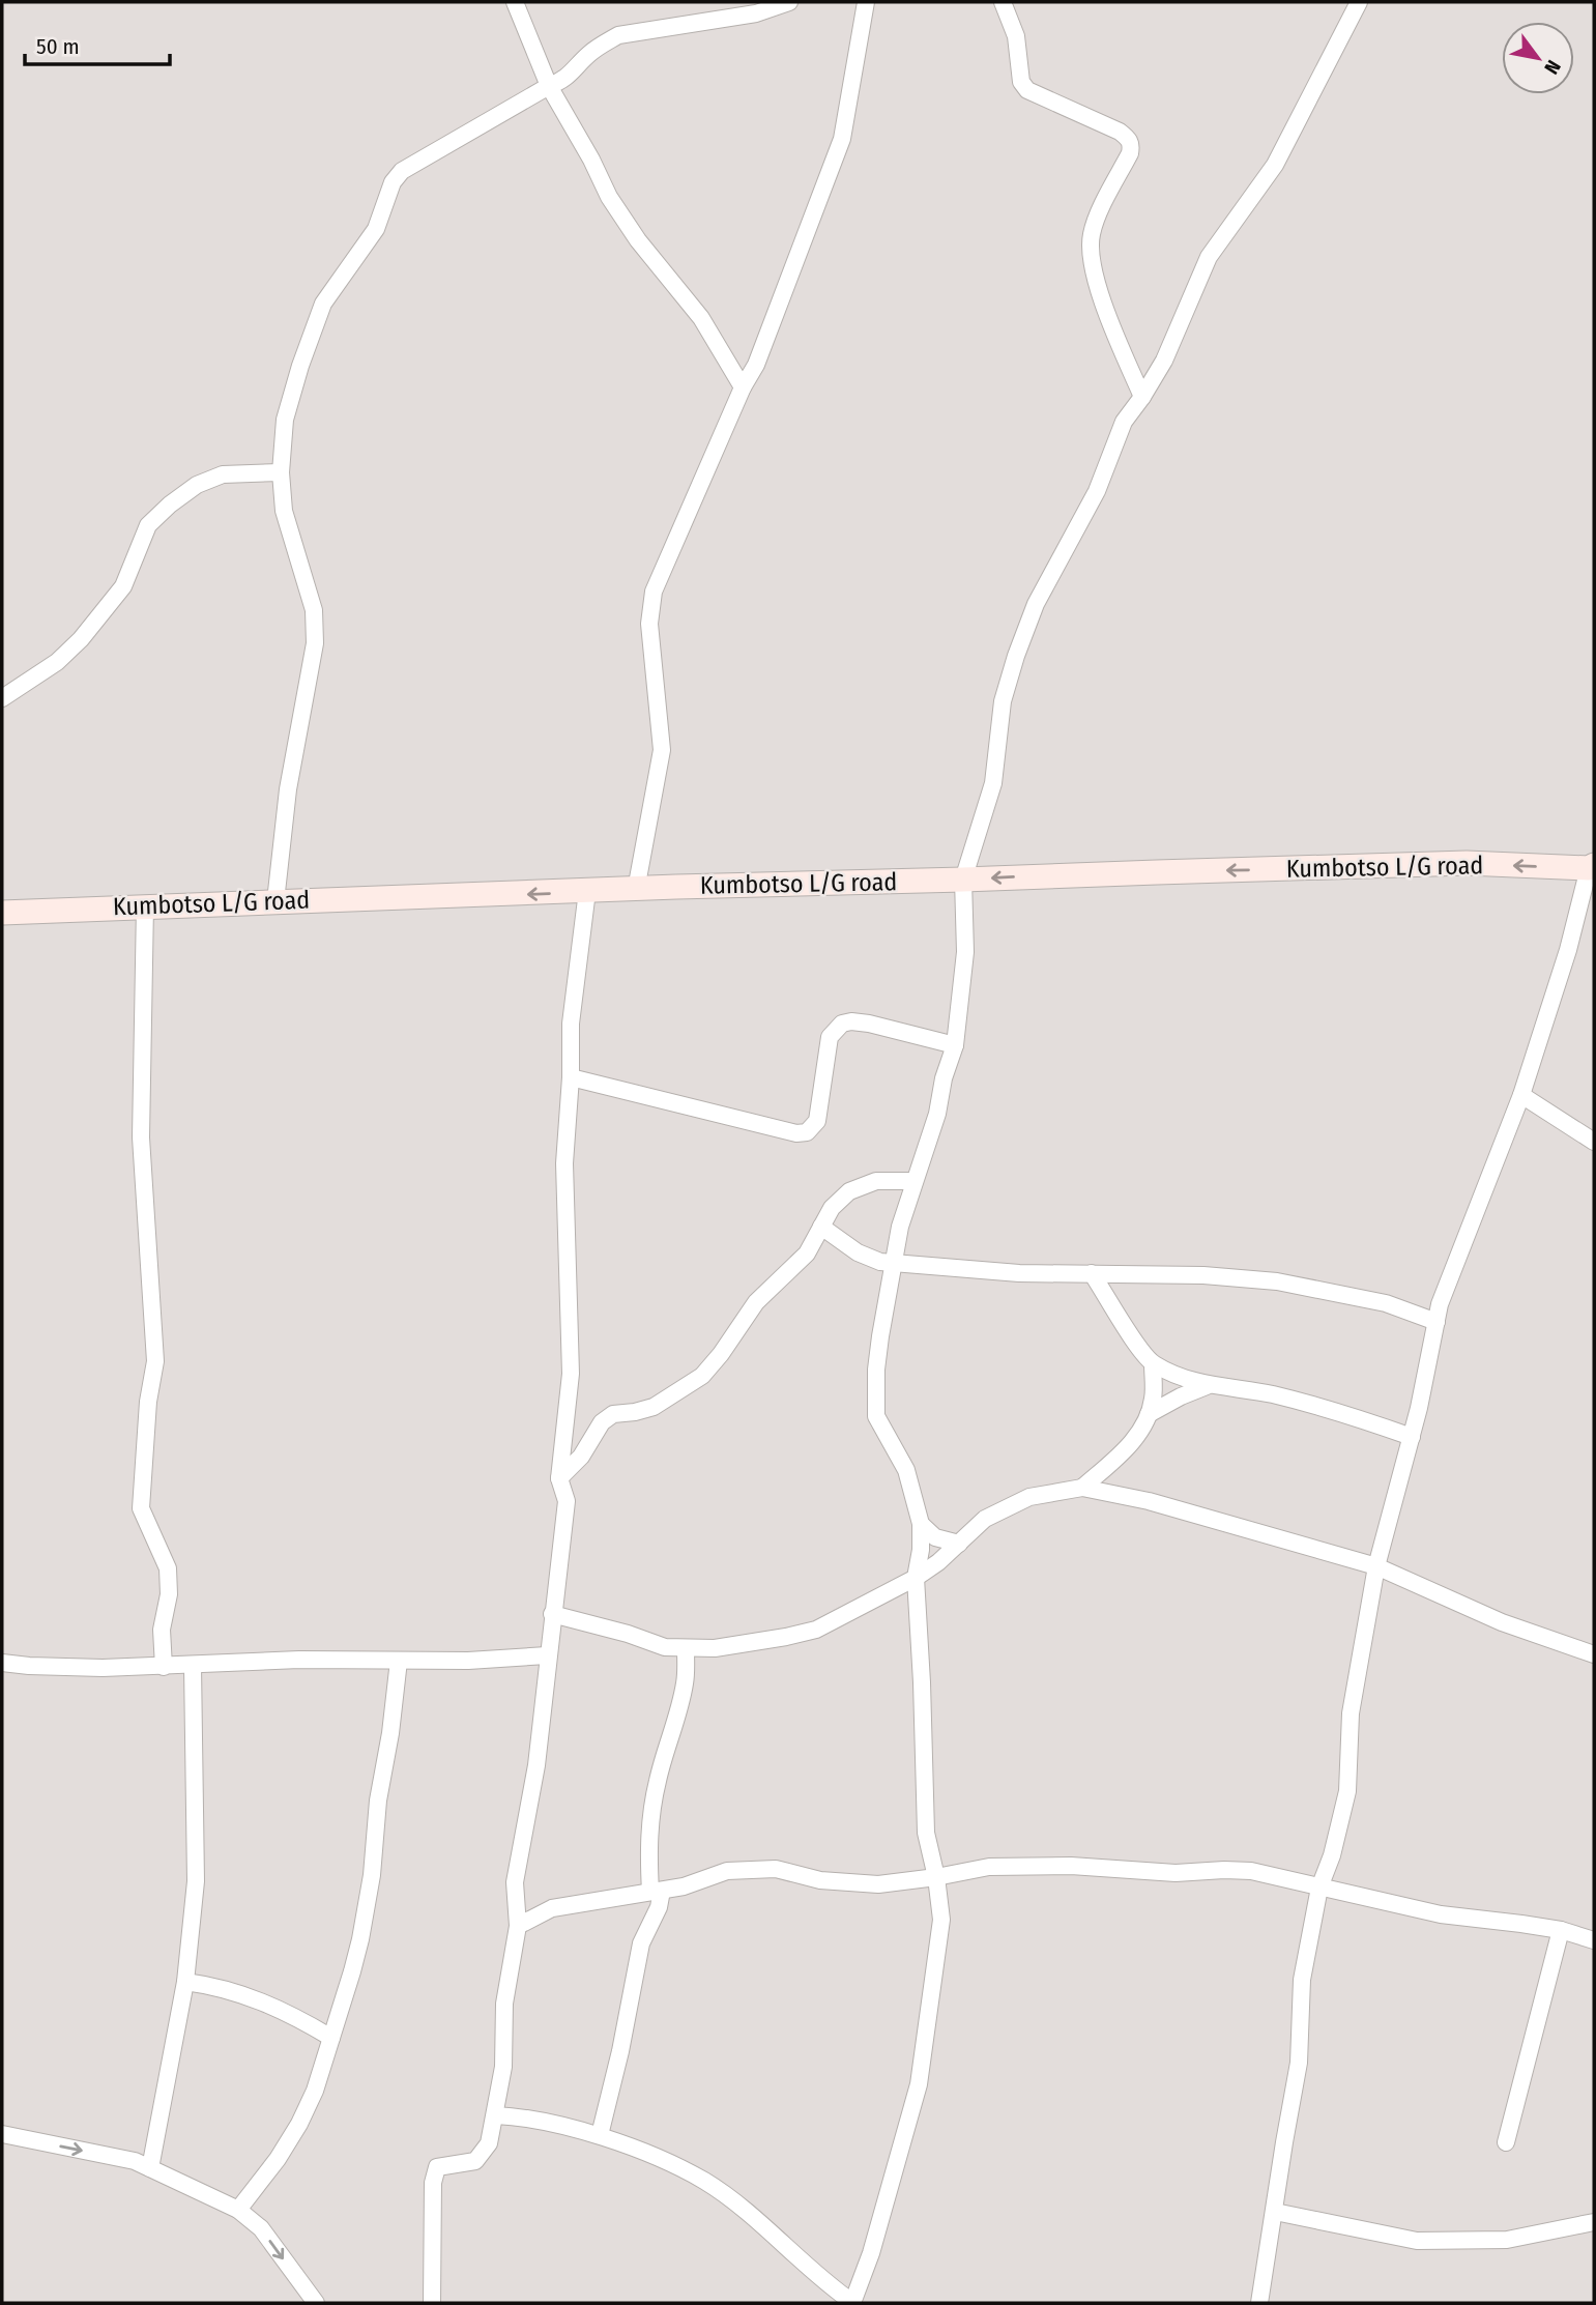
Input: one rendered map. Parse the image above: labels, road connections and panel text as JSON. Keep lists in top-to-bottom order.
{
  "streets": {
    "main road": ["Kumbotso L/G road"]
  },
  "one_way": ["Kumbotso L/G road"],
  "scale_bar": "50 m",
  "north": "bottom right"
}
